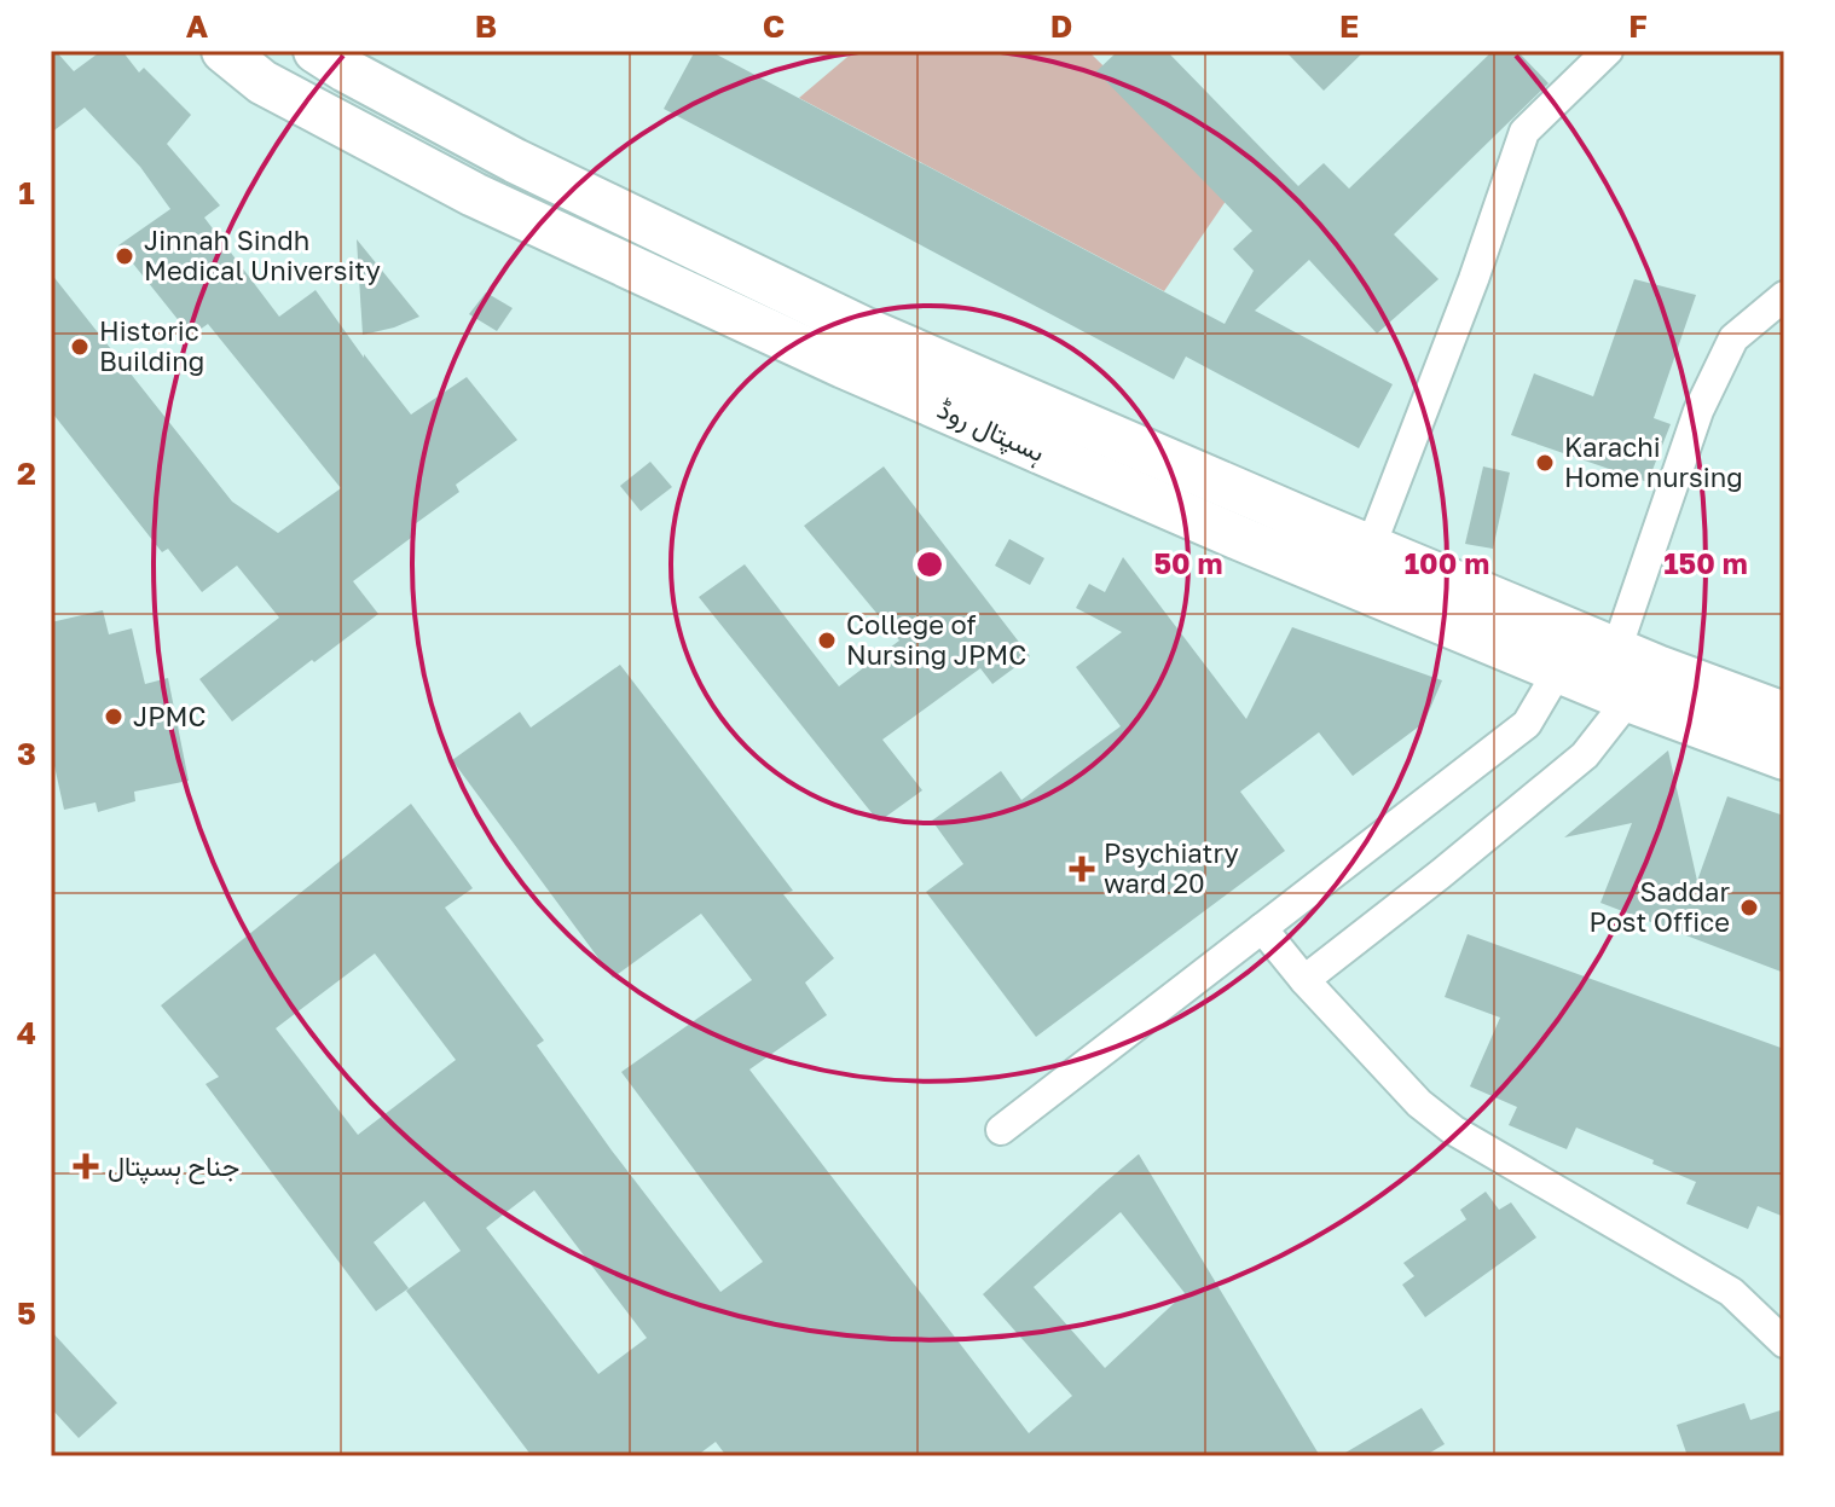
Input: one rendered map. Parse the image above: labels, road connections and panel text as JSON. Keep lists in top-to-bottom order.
{
  "streets": {
    "main road": ["ہسپتال روڈ"]
  },
  "places": {
    "other": [
      "Jinnah Sindh Medical University",
      "Historic Building",
      "Karachi Home nursing",
      "College of Nursing JPMC",
      "JPMC",
      "Saddar Post Office"
    ],
    "health": ["Psychiatry ward 20", "جناح ہسپتال"]
  },
  "grid": {
    "columns": [
      "A",
      "B",
      "C",
      "D",
      "E",
      "F"
    ],
    "rows": [
      "1",
      "2",
      "3",
      "4",
      "5"
    ]
  },
  "rings": ["50 m", "100 m", "150 m"]
}
